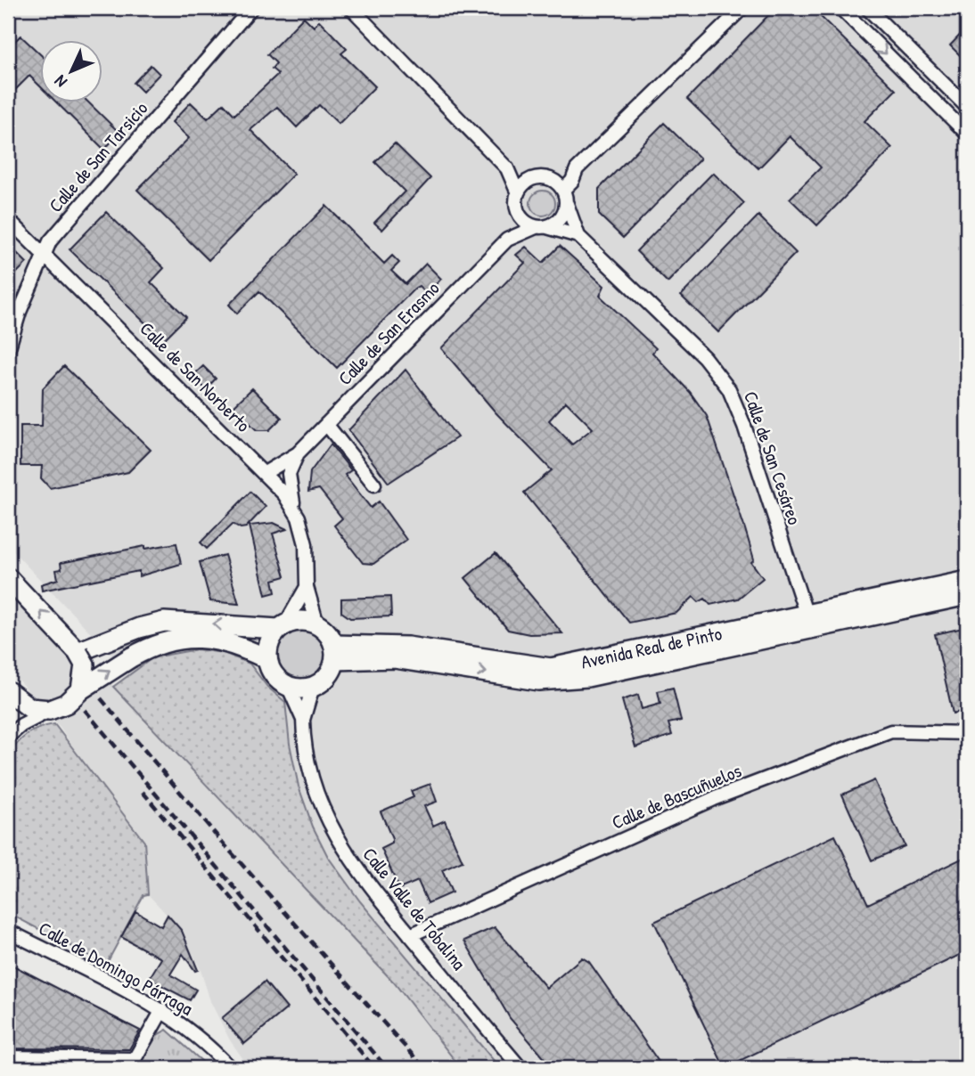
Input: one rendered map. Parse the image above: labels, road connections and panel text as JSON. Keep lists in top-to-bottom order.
{
  "streets": {
    "main road": ["Avenida Real de Pinto"],
    "street": [
      "Calle de San Tarsicio",
      "Calle de San Erasmo",
      "Calle de San Norberto",
      "Calle de San Cesáreo",
      "Calle de Bascuñuelos",
      "Calle Valle de Tobalina",
      "Calle de Domingo Párraga"
    ]
  },
  "crossings": [
    ["Calle de San Tarsicio", "Calle de San Norberto"],
    ["Calle de San Erasmo", "Calle de San Norberto"],
    ["Calle de San Erasmo", "Calle de San Cesáreo"],
    ["Calle de San Norberto", "Avenida Real de Pinto"],
    ["Calle de San Norberto", "Calle Valle de Tobalina"],
    ["Calle de San Cesáreo", "Avenida Real de Pinto"],
    ["Avenida Real de Pinto", "Calle Valle de Tobalina"],
    ["Calle de Bascuñuelos", "Calle Valle de Tobalina"]
  ],
  "north": "bottom left"
}
